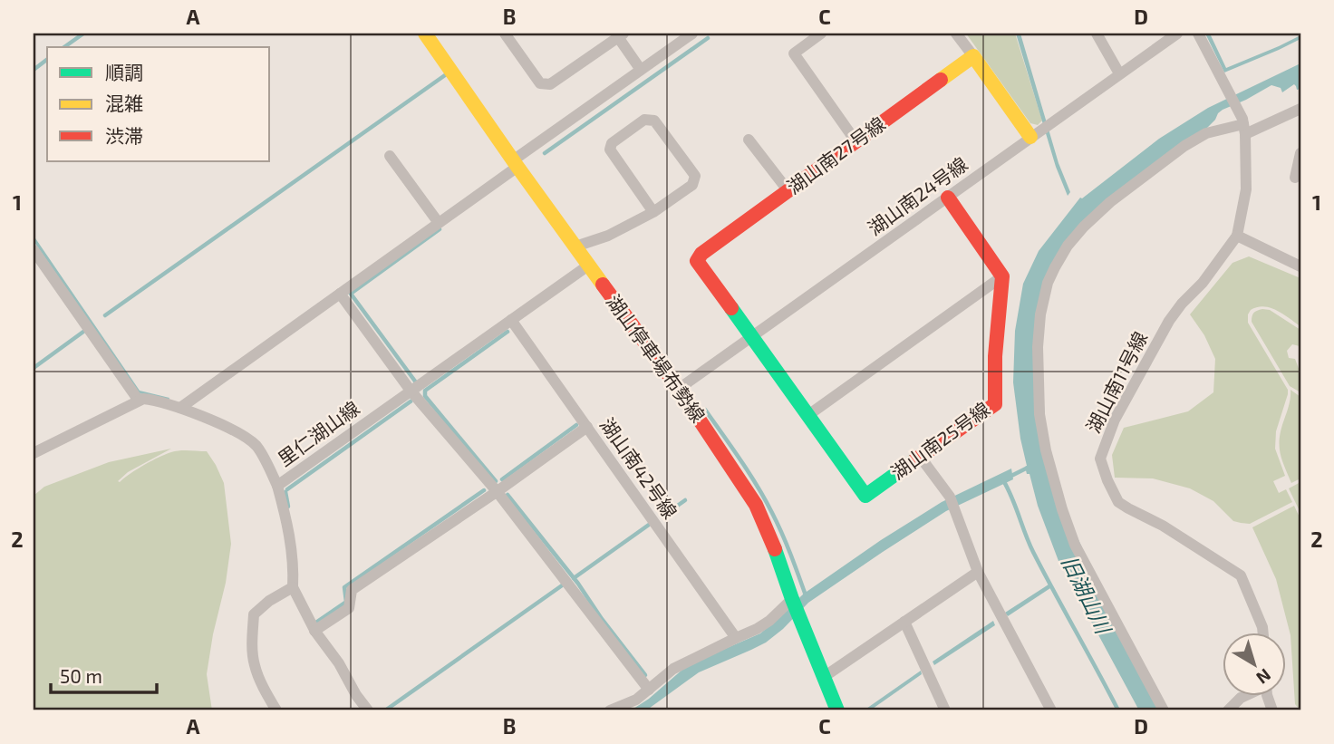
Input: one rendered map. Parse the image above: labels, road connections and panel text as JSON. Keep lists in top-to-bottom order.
{
  "streets": {
    "street": [
      "湖山南27号線",
      "湖山南24号線",
      "湖山停車場布勢線",
      "湖山南11号線",
      "里仁湖山線",
      "湖山南25号線",
      "湖山南42号線"
    ]
  },
  "crossings": [
    ["湖山南27号線", "湖山南24号線"],
    ["湖山南27号線", "湖山南25号線"],
    ["湖山南24号線", "湖山停車場布勢線"],
    ["湖山南24号線", "湖山南25号線"],
    ["湖山停車場布勢線", "里仁湖山線"],
    ["里仁湖山線", "湖山南42号線"]
  ],
  "water": ["旧湖山川"],
  "legend": ["順調", "混雑", "渋滞"],
  "scale_bar": "50 m",
  "north": "bottom right",
  "grid": {
    "columns": [
      "A",
      "B",
      "C",
      "D"
    ],
    "rows": ["1", "2"]
  }
}
